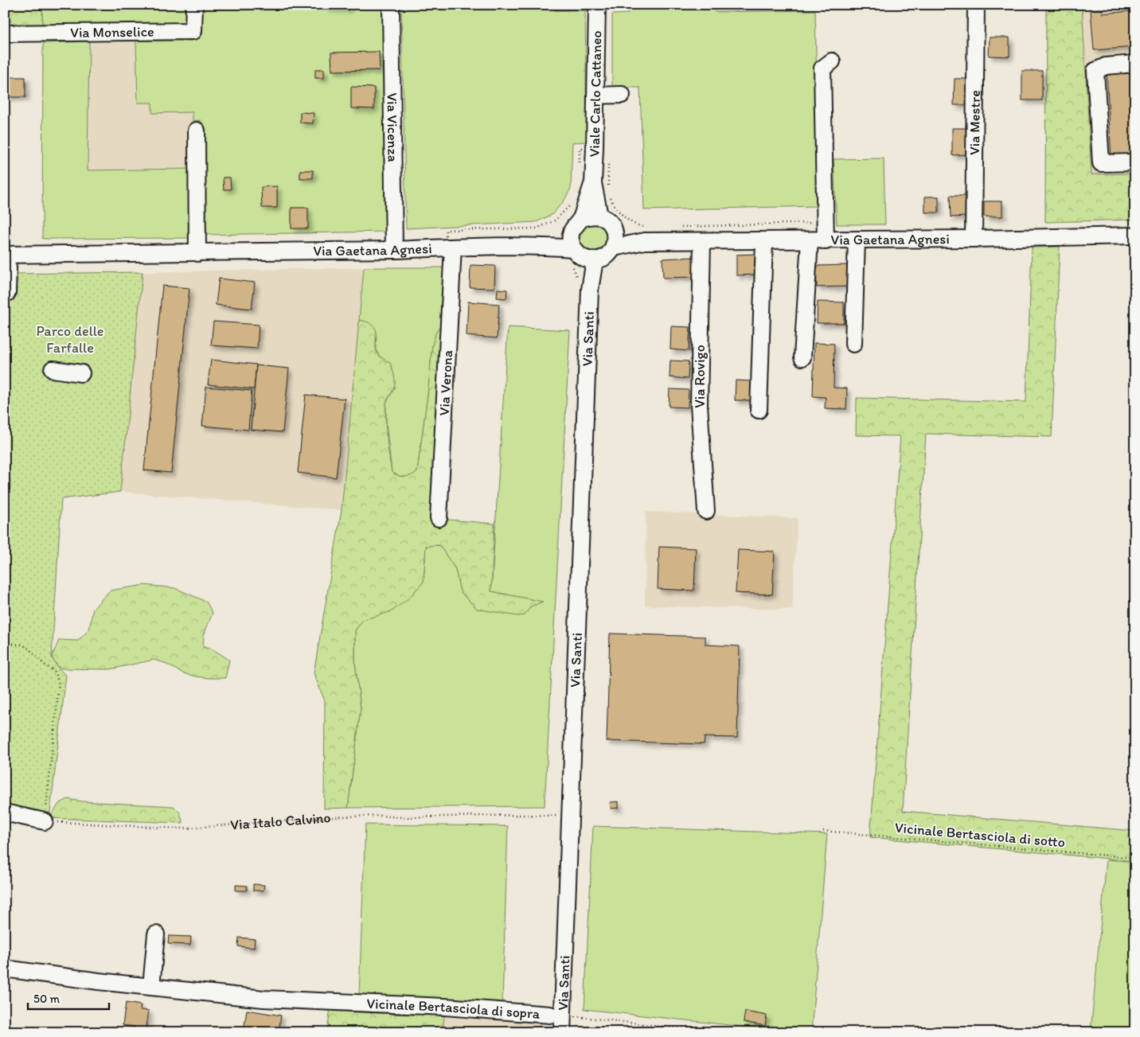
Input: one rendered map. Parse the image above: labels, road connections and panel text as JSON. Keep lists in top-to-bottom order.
{
  "streets": {
    "street": [
      "Via Monselice",
      "Viale Carlo Cattaneo",
      "Via Mestre",
      "Via Vicenza",
      "Via Gaetana Agnesi",
      "Via Santi",
      "Via Rovigo",
      "Via Verona",
      "Vicinale Bertasciola di sopra"
    ],
    "path": ["Via Italo Calvino", "Vicinale Bertasciola di sotto"]
  },
  "crossings": [
    ["Viale Carlo Cattaneo", "Via Gaetana Agnesi"],
    ["Viale Carlo Cattaneo", "Via Santi"],
    ["Via Mestre", "Via Gaetana Agnesi"],
    ["Via Vicenza", "Via Gaetana Agnesi"],
    ["Via Gaetana Agnesi", "Via Santi"],
    ["Via Gaetana Agnesi", "Via Rovigo"],
    ["Via Gaetana Agnesi", "Via Verona"],
    ["Via Santi", "Vicinale Bertasciola di sopra"]
  ],
  "parks": ["Parco delle Farfalle"],
  "scale_bar": "50 m"
}
